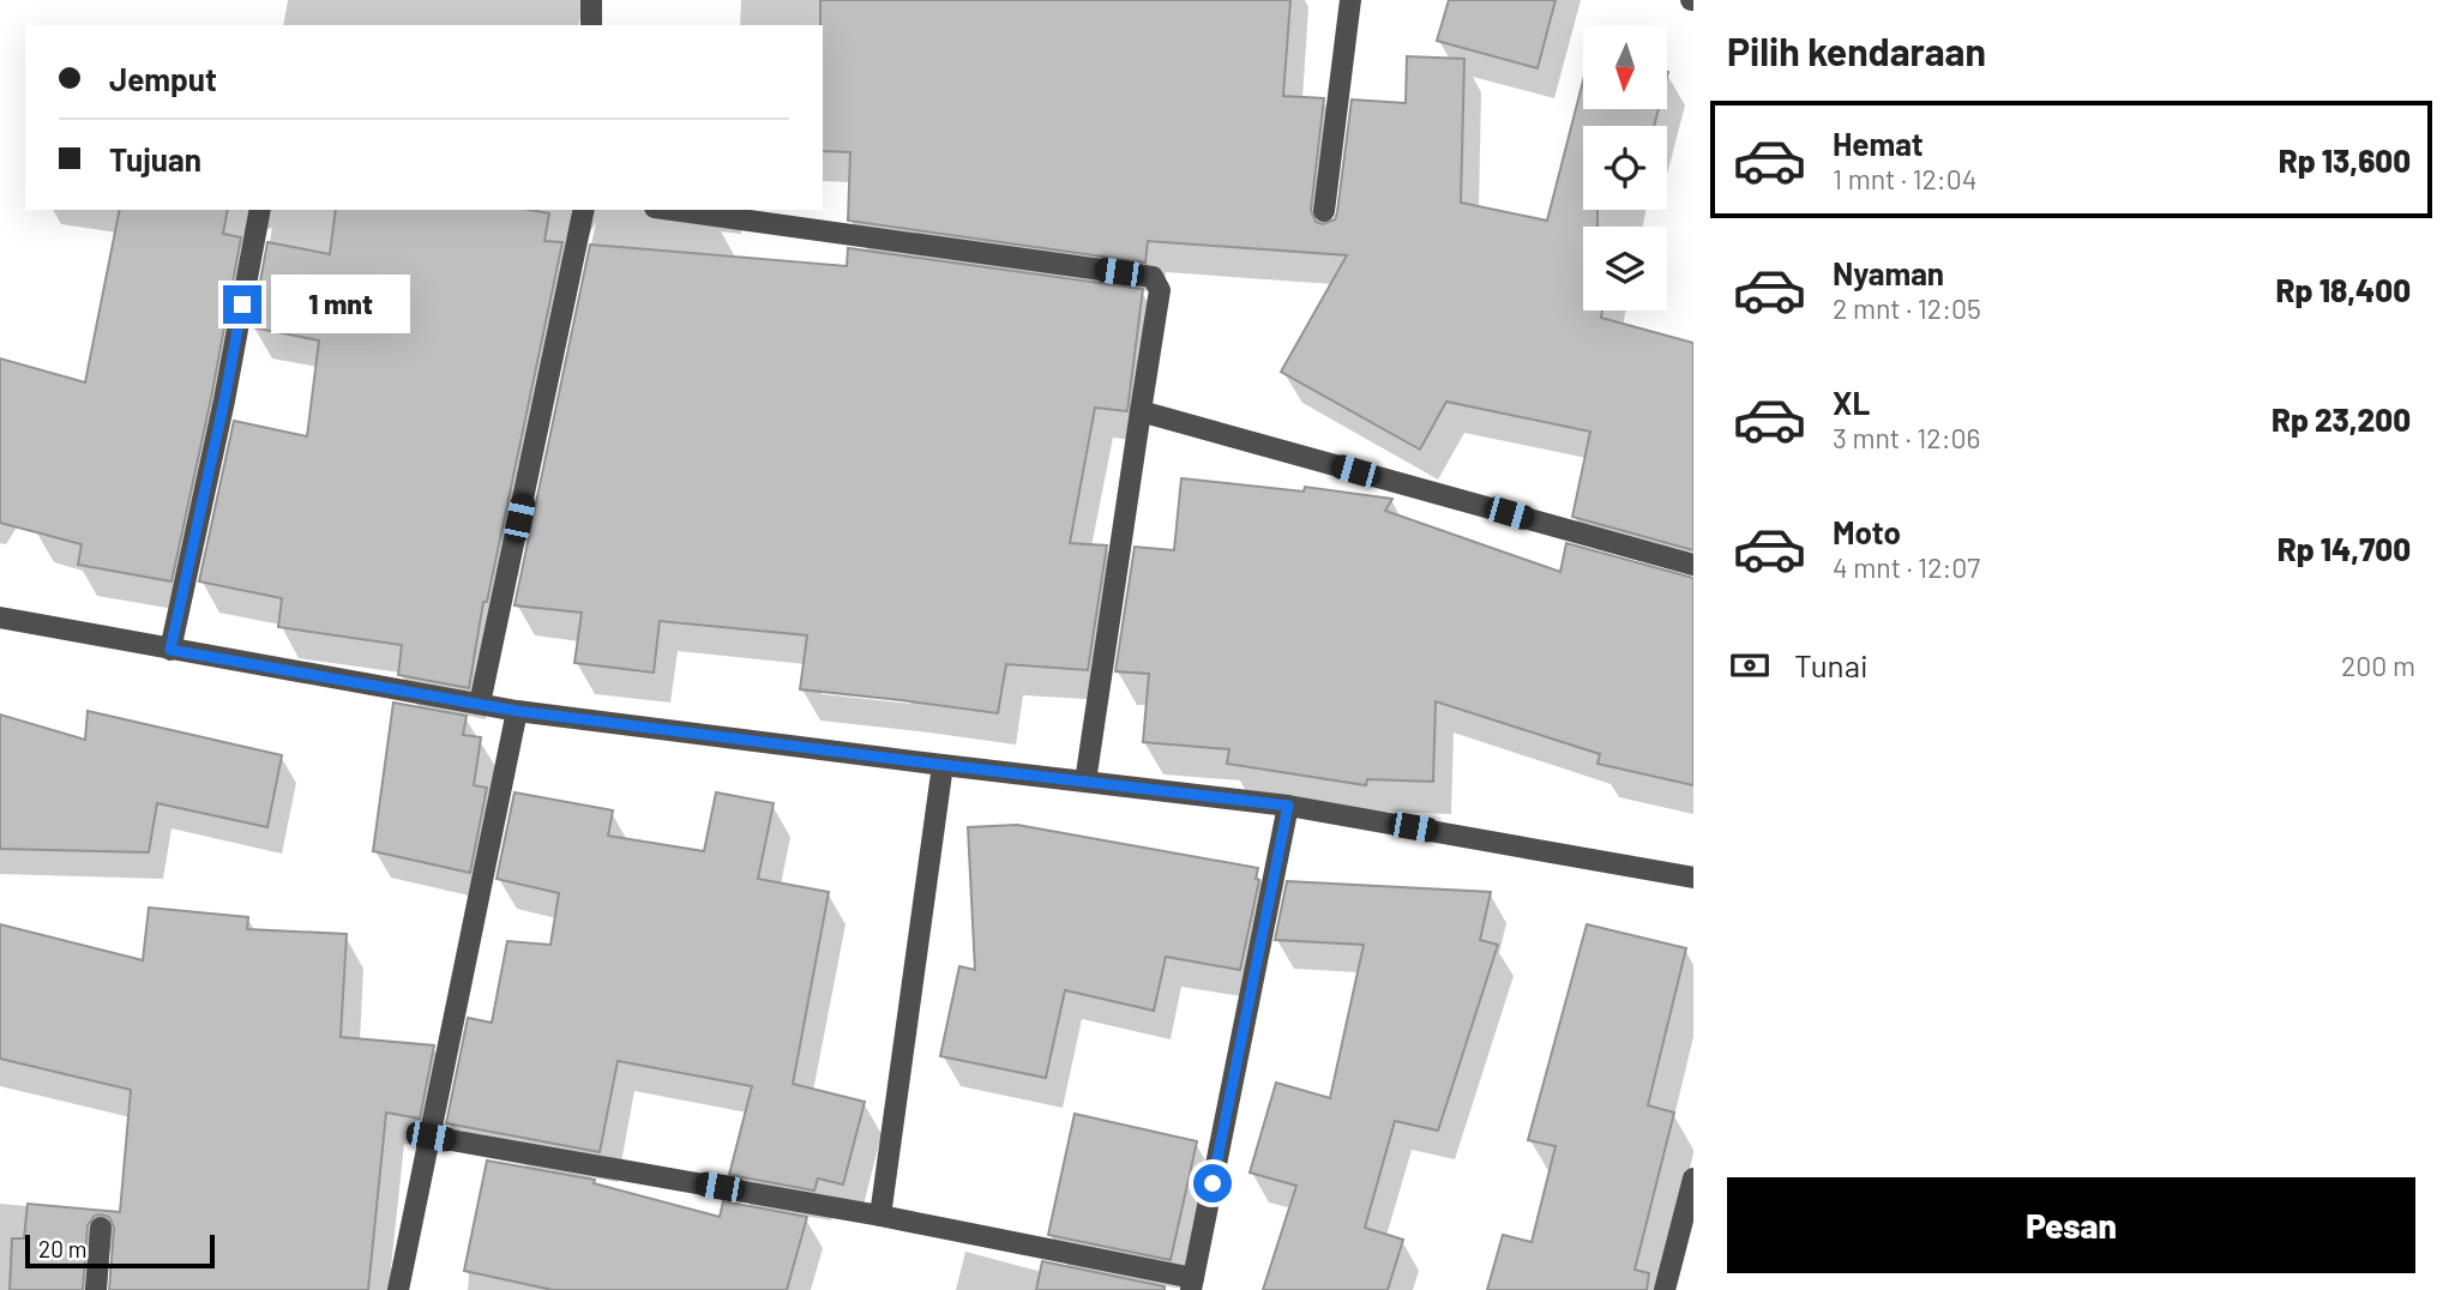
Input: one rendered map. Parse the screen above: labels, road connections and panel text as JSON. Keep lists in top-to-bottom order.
{
  "scale_bar": "20 m",
  "north": "bottom",
  "page": {
    "heading": "Pilih kendaraan",
    "banner": ["Jemput", "Tujuan"],
    "list": [
      {
        "name": "Hemat",
        "note": "1 mnt · 12:04",
        "value": "Rp 13,600"
      },
      {
        "name": "Nyaman",
        "note": "2 mnt · 12:05",
        "value": "Rp 18,400"
      },
      {
        "name": "XL",
        "note": "3 mnt · 12:06",
        "value": "Rp 23,200"
      },
      {
        "name": "Moto",
        "note": "4 mnt · 12:07",
        "value": "Rp 14,700"
      }
    ],
    "bubble": "1 mnt",
    "pay": ["Tunai", "200 m"],
    "buttons": "Pesan",
    "scale": "20 m"
  }
}
